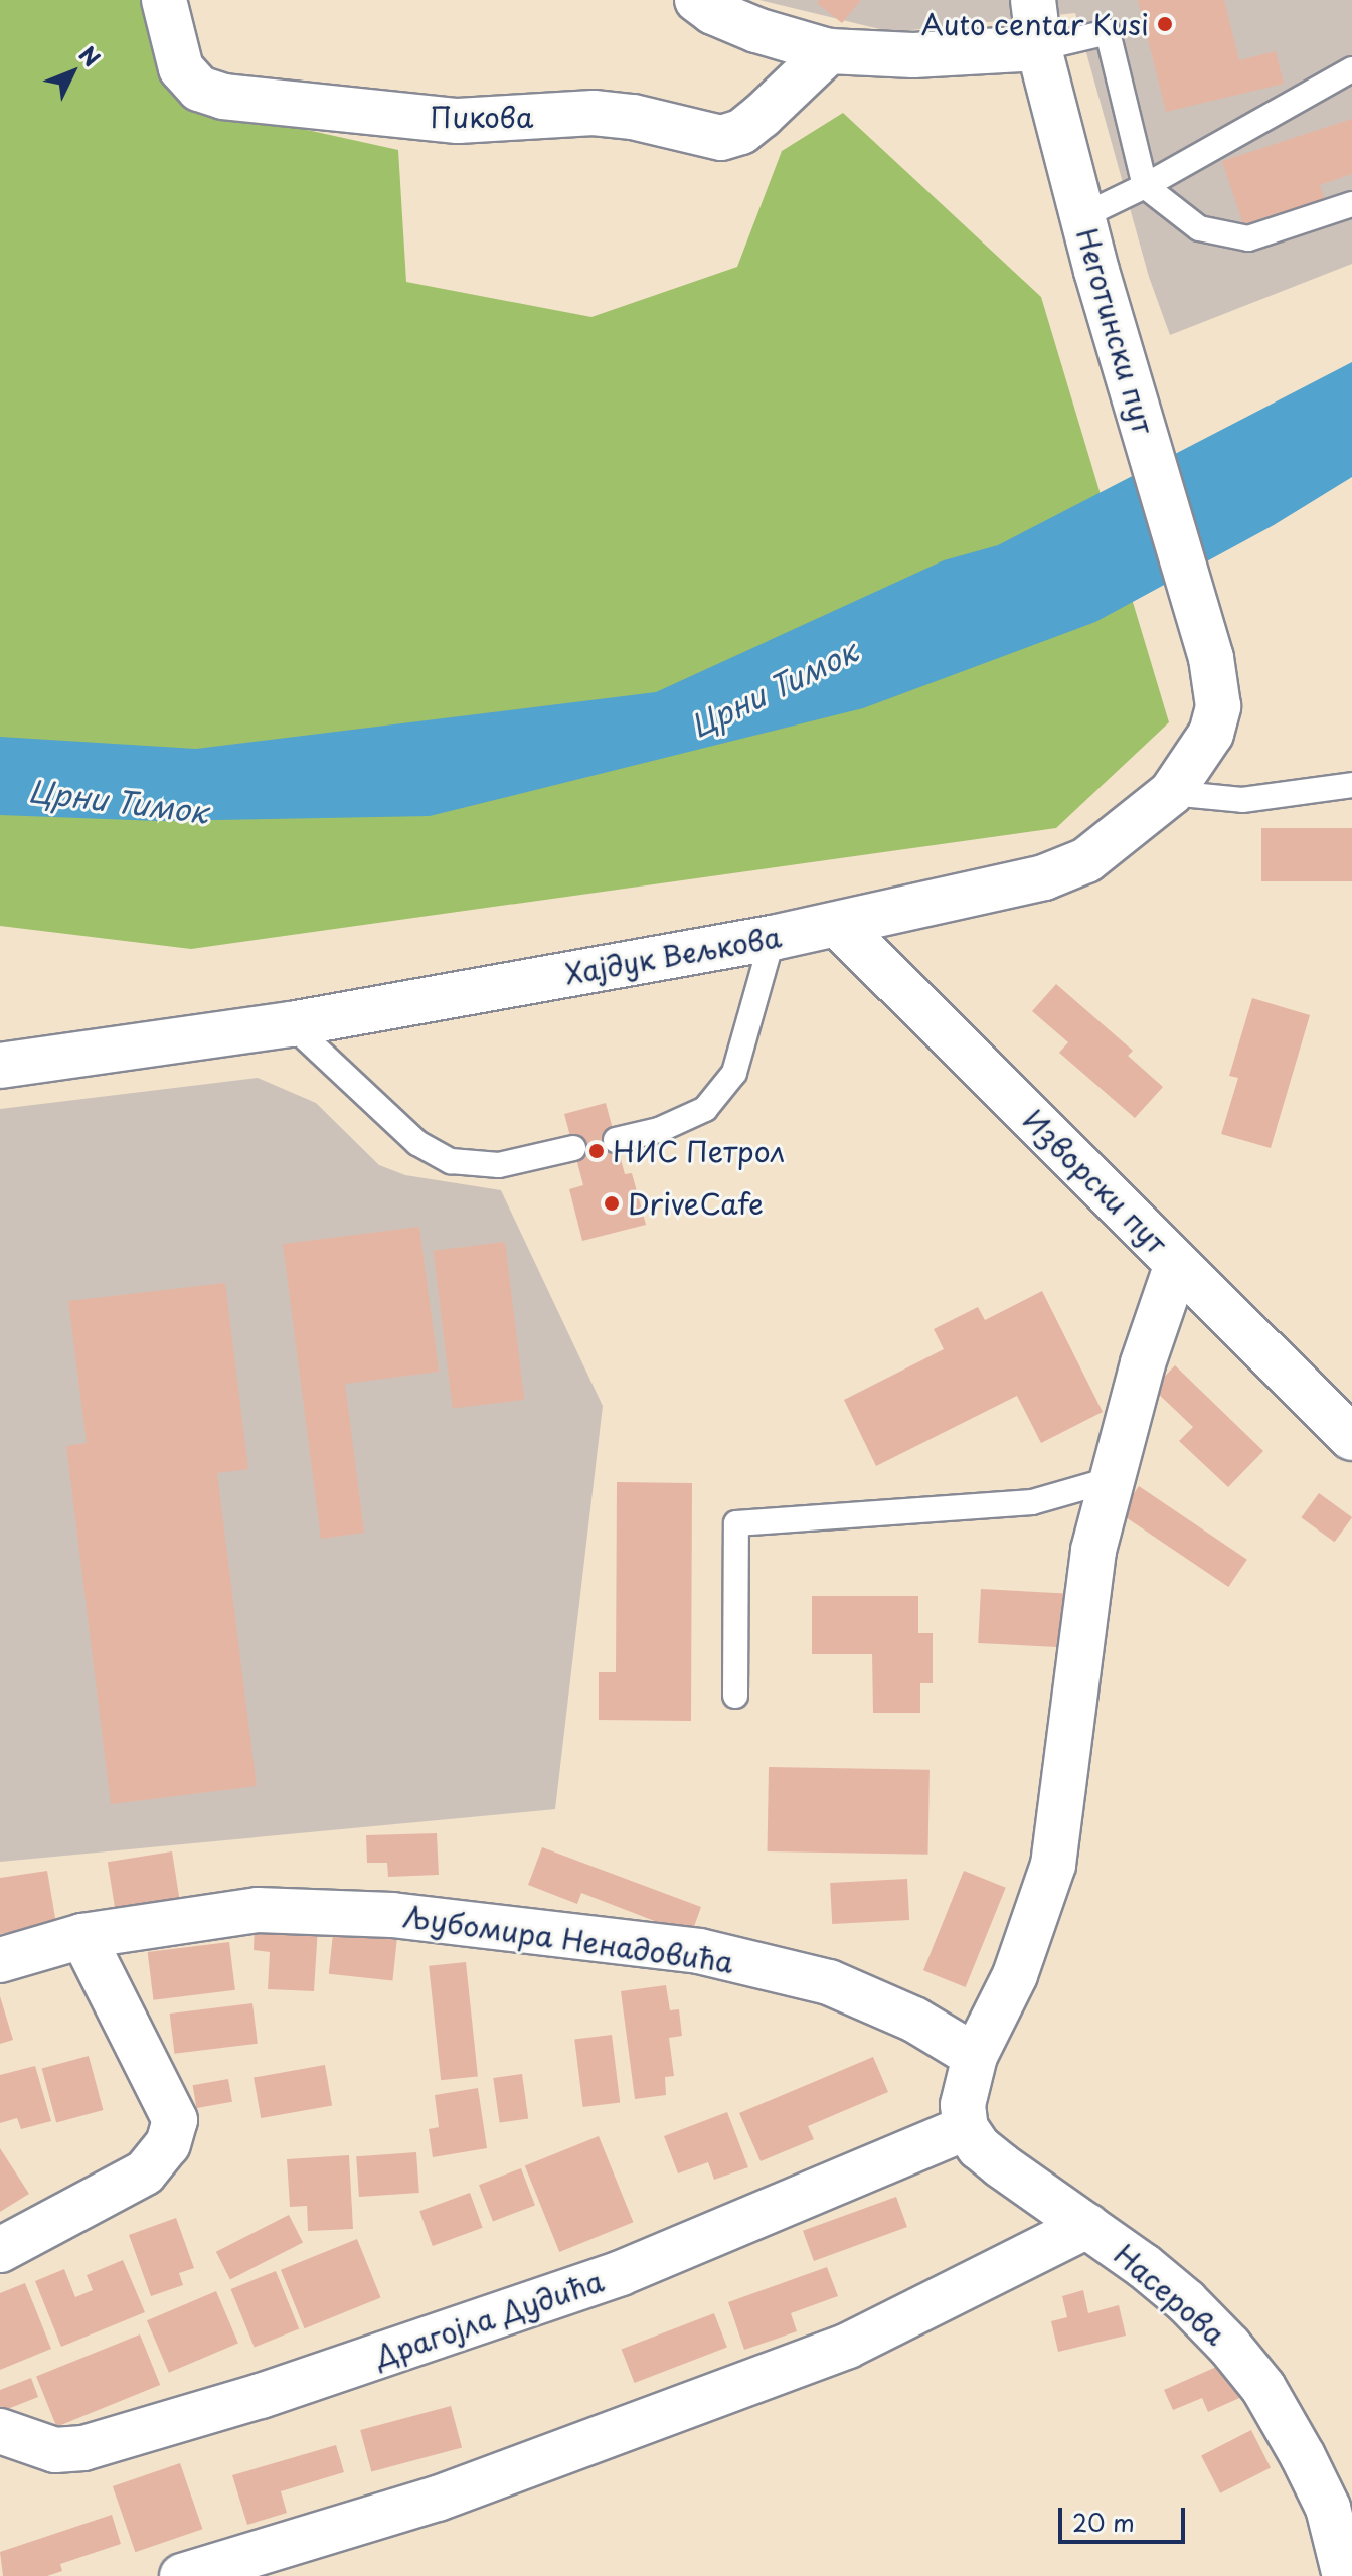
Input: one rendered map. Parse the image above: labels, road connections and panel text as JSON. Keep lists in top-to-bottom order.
{
  "streets": {
    "street": [
      "Пикова",
      "Неготински пут",
      "Хајдук Вељкова",
      "Изворски пут",
      "Љубомира Ненадовића",
      "Насерова",
      "Драгојла Дудића"
    ]
  },
  "crossings": [
    ["Неготински пут", "Хајдук Вељкова"],
    ["Хајдук Вељкова", "Изворски пут"],
    ["Насерова", "Драгојла Дудића"]
  ],
  "water": ["Црни Тимок"],
  "places": ["Auto centar Kusi", "НИС Петрол", "DriveCafe"],
  "scale_bar": "20 m",
  "north": "top right"
}
